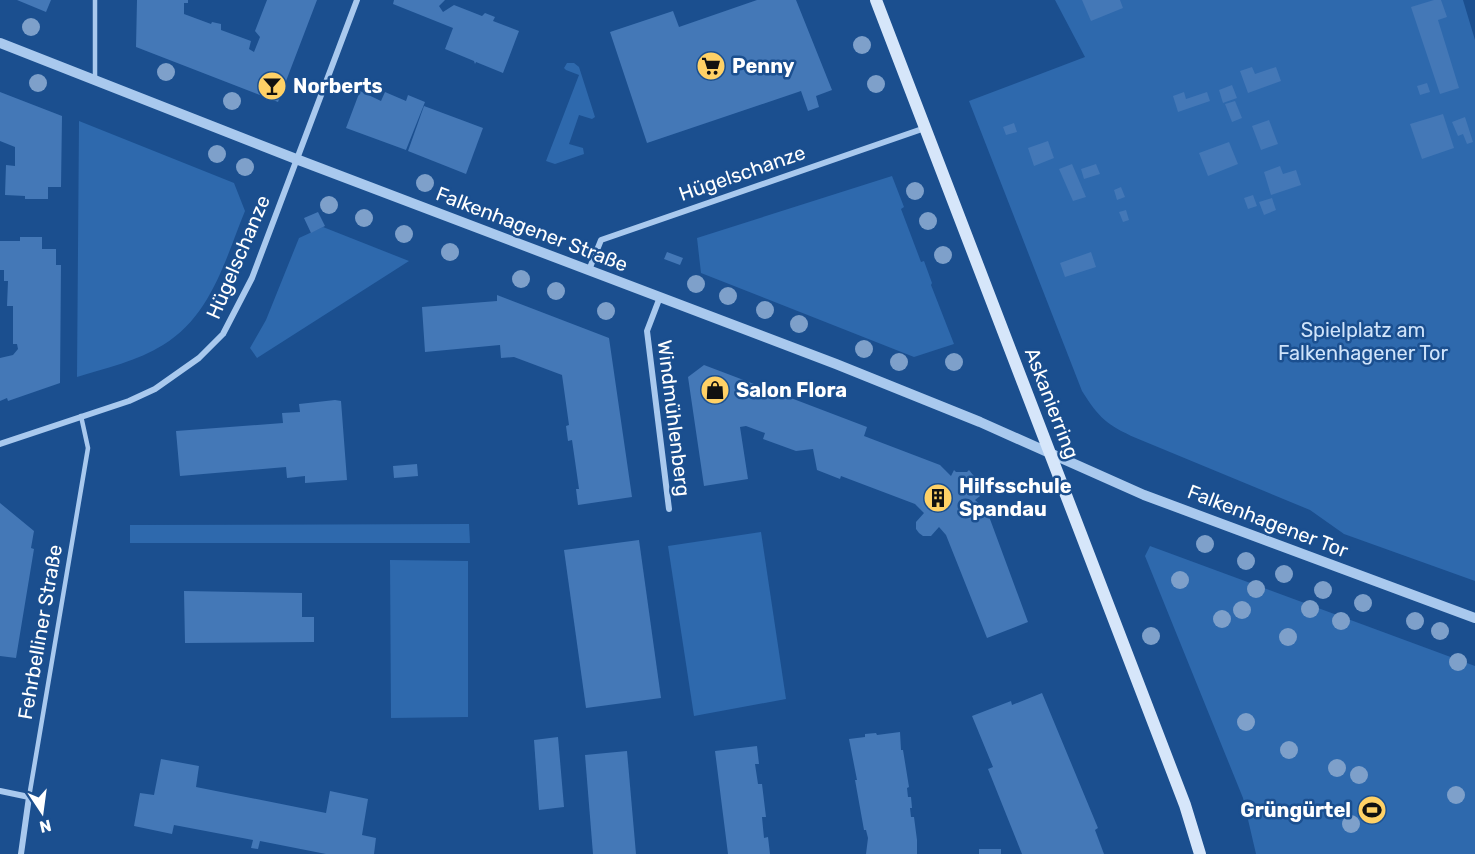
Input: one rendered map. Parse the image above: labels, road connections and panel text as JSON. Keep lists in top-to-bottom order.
{
  "streets": {
    "main road": ["Askanierring"],
    "street": [
      "Hügelschanze",
      "Falkenhagener Straße",
      "Windmühlenberg",
      "Falkenhagener Tor",
      "Fehrbelliner Straße"
    ]
  },
  "crossings": [
    ["Hügelschanze", "Falkenhagener Straße"],
    ["Hügelschanze", "Askanierring"],
    ["Hügelschanze", "Fehrbelliner Straße"],
    ["Falkenhagener Straße", "Askanierring"],
    ["Falkenhagener Straße", "Windmühlenberg"],
    ["Falkenhagener Straße", "Falkenhagener Tor"],
    ["Askanierring", "Falkenhagener Tor"]
  ],
  "parks": ["Spielplatz am Falkenhagener Tor"],
  "places": {
    "supermarket": ["Penny"],
    "bar": ["Norberts"],
    "shop": ["Salon Flora"],
    "building": ["Hilfsschule Spandau"],
    "sports": ["Grüngürtel"]
  },
  "north": "bottom"
}
